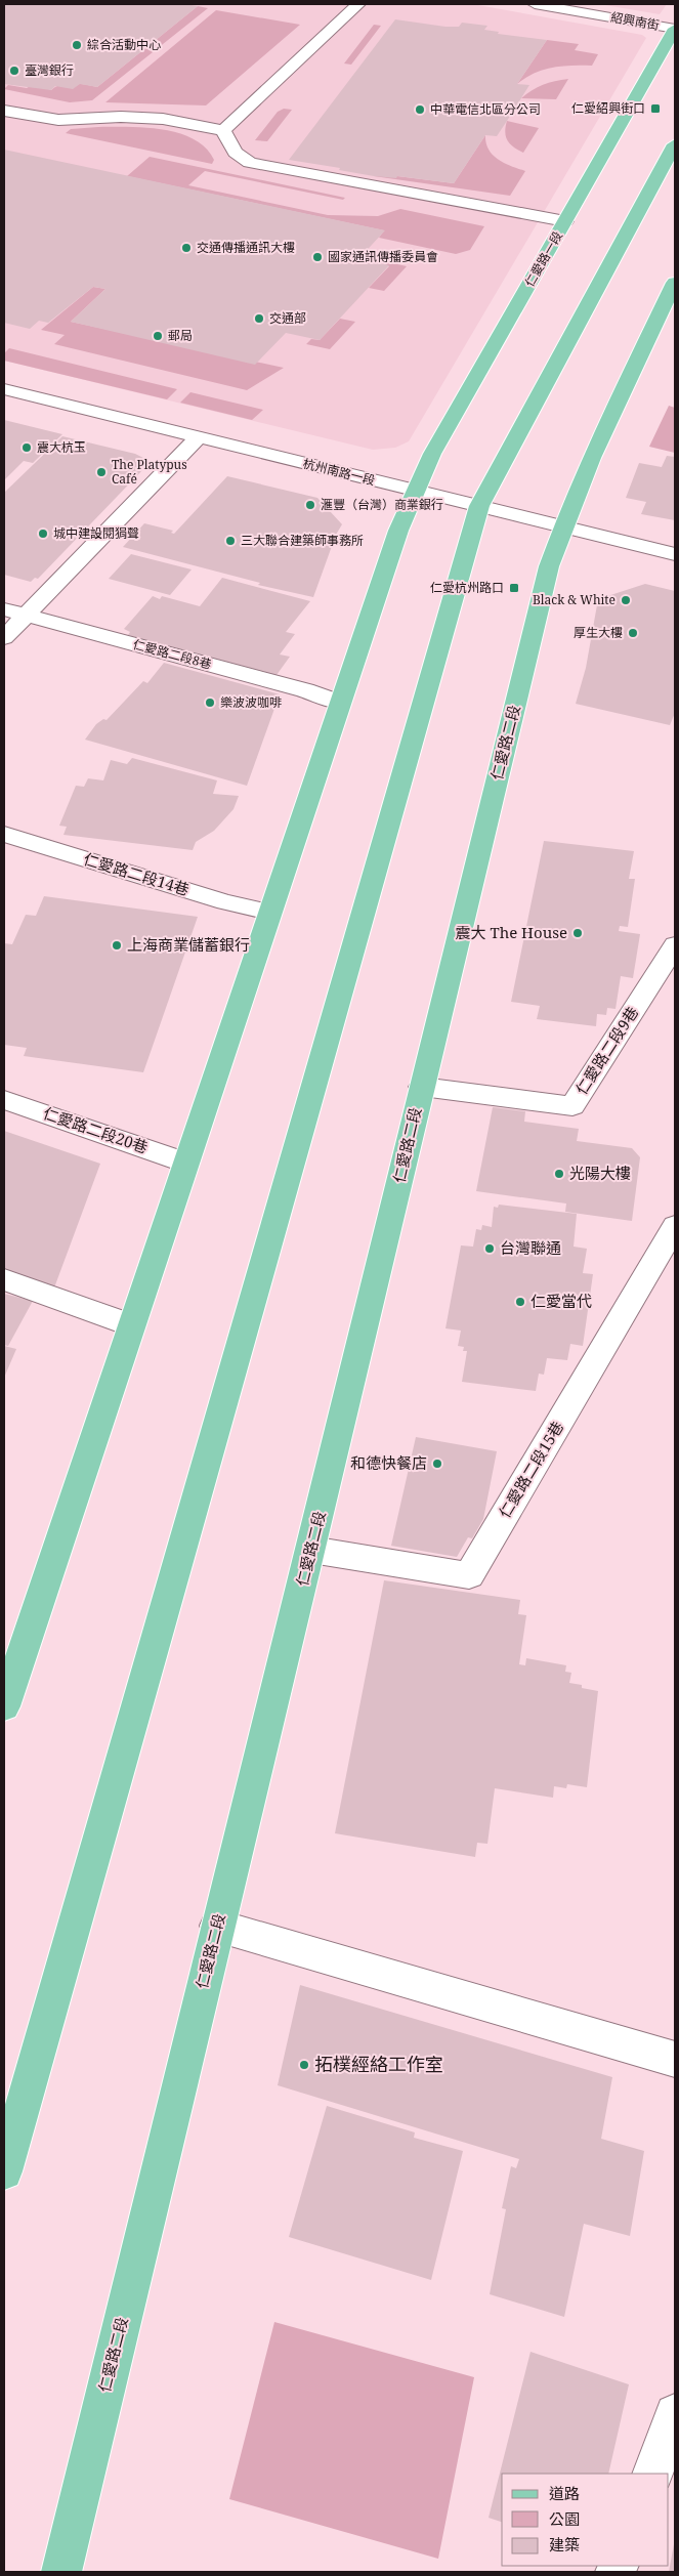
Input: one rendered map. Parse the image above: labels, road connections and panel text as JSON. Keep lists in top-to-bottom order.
{
  "streets": {
    "main road": ["仁愛路一段", "仁愛路二段"],
    "street": [
      "紹興南街",
      "杭州南路一段",
      "仁愛路二段8巷",
      "仁愛路二段14巷",
      "仁愛路二段9巷",
      "仁愛路二段20巷",
      "仁愛路二段15巷"
    ]
  },
  "crossings": [
    ["紹興南街", "仁愛路一段"],
    ["仁愛路一段", "杭州南路一段"],
    ["杭州南路一段", "仁愛路二段"],
    ["仁愛路二段", "仁愛路二段9巷"],
    ["仁愛路二段", "仁愛路二段15巷"]
  ],
  "places": {
    "other": [
      "綜合活動中心",
      "臺灣銀行",
      "中華電信北區分公司",
      "交通傳播通訊大樓",
      "國家通訊傳播委員會",
      "交通部",
      "郵局",
      "震大杭玉",
      "The Platypus Café",
      "滙豐（台灣）商業銀行",
      "城中建設閱狷聲",
      "三大聯合建築師事務所",
      "Black & White",
      "厚生大樓",
      "樂波波咖啡",
      "震大 The House",
      "上海商業儲蓄銀行",
      "光陽大樓",
      "台灣聯通",
      "仁愛當代",
      "和德快餐店",
      "拓樸經絡工作室"
    ],
    "transit": ["仁愛紹興街口", "仁愛杭州路口"]
  },
  "legend": ["道路", "公園", "建築"]
}
